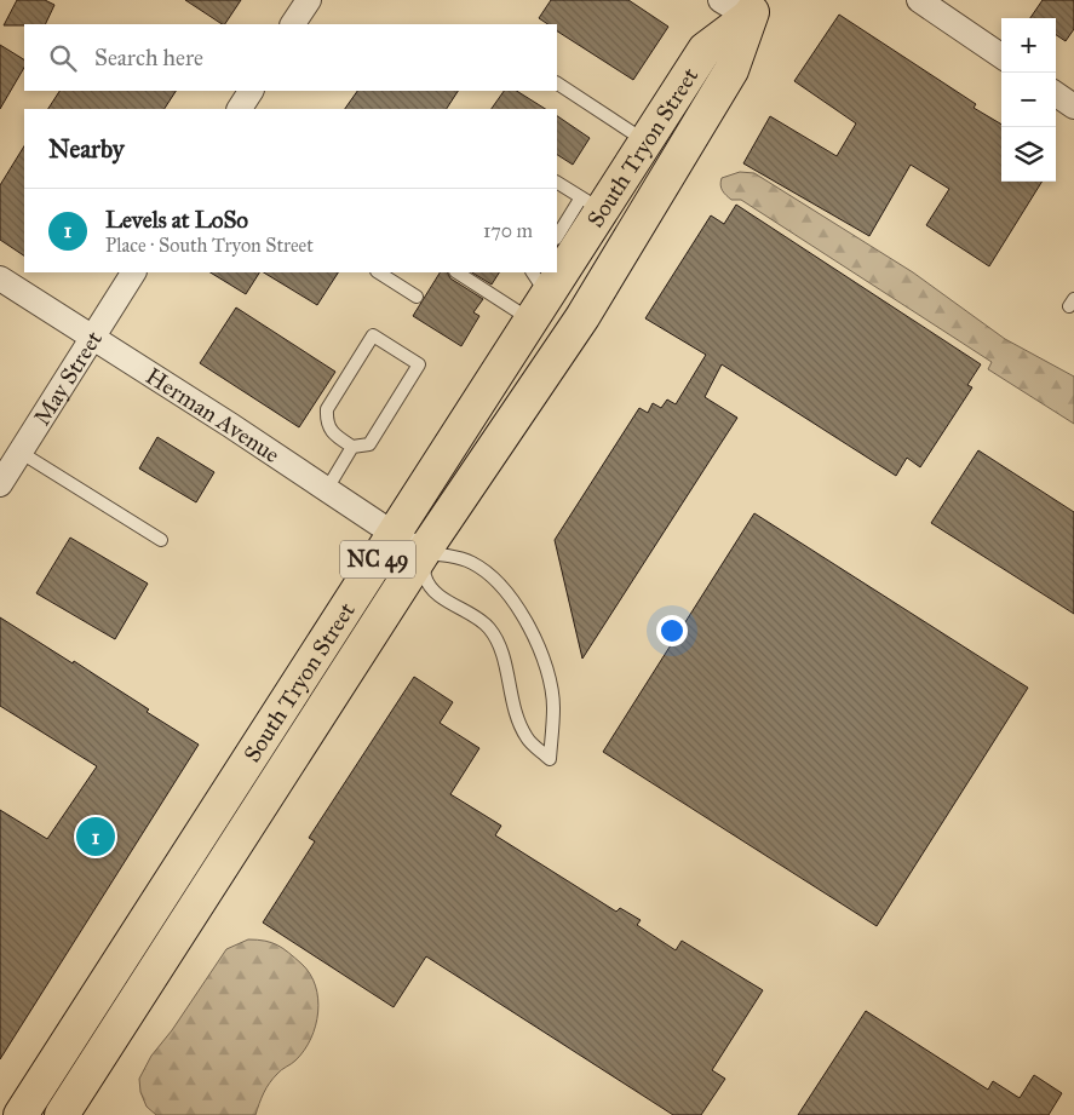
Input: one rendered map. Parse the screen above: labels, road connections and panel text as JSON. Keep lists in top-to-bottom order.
{
  "streets": {
    "main road": ["South Tryon Street", "NC 49"],
    "street": ["May Street", "Herman Avenue"]
  },
  "crossings": [
    ["South Tryon Street", "Herman Avenue"],
    ["May Street", "Herman Avenue"]
  ],
  "page": {
    "map_buttons": ["+", "−"],
    "search": "Search here",
    "heading": "Nearby",
    "list": [
      {
        "mark": "1",
        "name": "Levels at LoSo",
        "note": "Place · South Tryon Street",
        "value": "170 m"
      }
    ],
    "pins": "1"
  }
}
